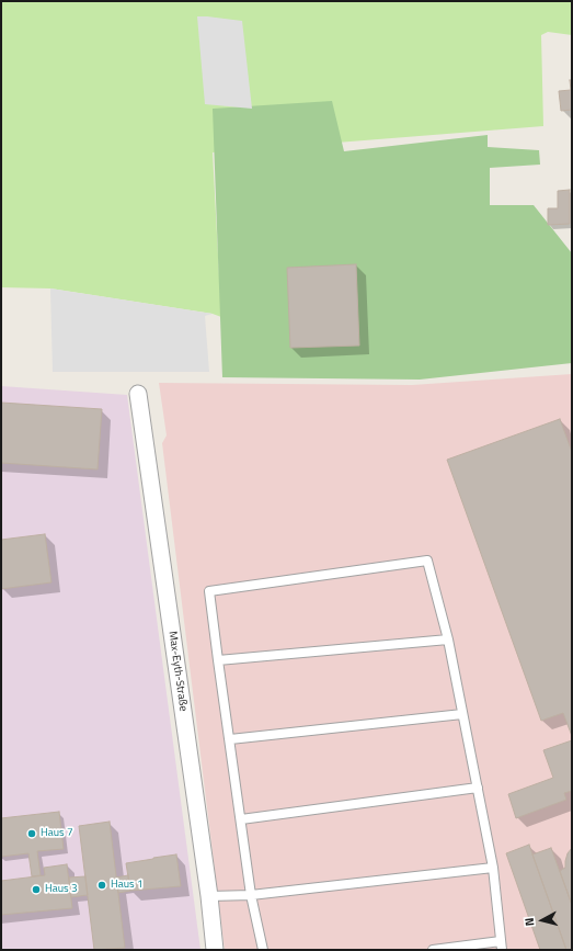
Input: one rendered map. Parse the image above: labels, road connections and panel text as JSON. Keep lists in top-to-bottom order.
{
  "streets": {
    "street": ["Max-Eyth-Straße"]
  },
  "places": ["Haus 7", "Haus 1", "Haus 3"],
  "north": "left"
}
